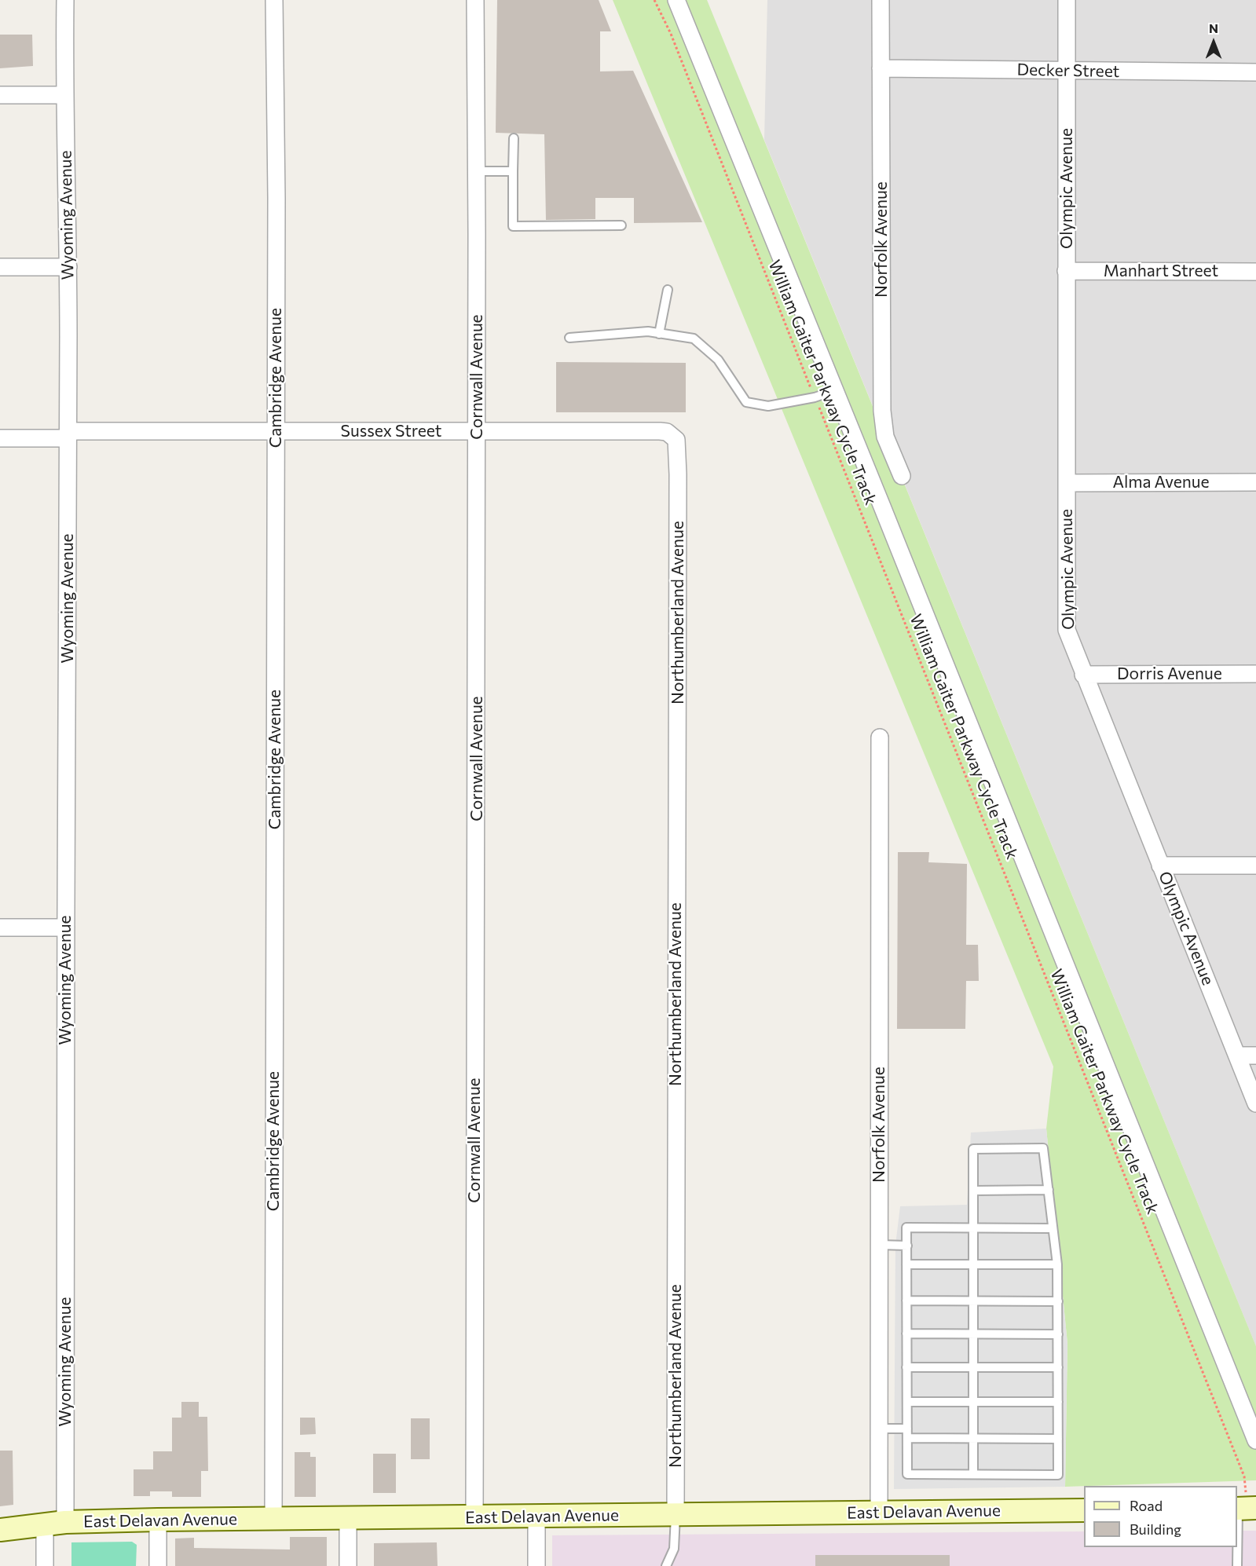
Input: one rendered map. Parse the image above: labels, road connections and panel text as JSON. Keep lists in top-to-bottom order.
{
  "streets": {
    "street": [
      "Decker Street",
      "Olympic Avenue",
      "Wyoming Avenue",
      "Norfolk Avenue",
      "Manhart Street",
      "Cornwall Avenue",
      "Cambridge Avenue",
      "Sussex Street",
      "Alma Avenue",
      "Northumberland Avenue",
      "Dorris Avenue",
      "East Delavan Avenue"
    ],
    "path": ["William Gaiter Parkway Cycle Track"]
  },
  "crossings": [
    ["Decker Street", "Olympic Avenue"],
    ["Decker Street", "Norfolk Avenue"],
    ["Olympic Avenue", "Manhart Street"],
    ["Olympic Avenue", "Alma Avenue"],
    ["Olympic Avenue", "Dorris Avenue"],
    ["Wyoming Avenue", "Sussex Street"],
    ["Wyoming Avenue", "East Delavan Avenue"],
    ["Norfolk Avenue", "East Delavan Avenue"],
    ["Cornwall Avenue", "Sussex Street"],
    ["Cornwall Avenue", "East Delavan Avenue"],
    ["Cambridge Avenue", "Sussex Street"],
    ["Cambridge Avenue", "East Delavan Avenue"],
    ["Sussex Street", "Northumberland Avenue"],
    ["Northumberland Avenue", "East Delavan Avenue"]
  ],
  "legend": ["Road", "Building"],
  "north": "top"
}
